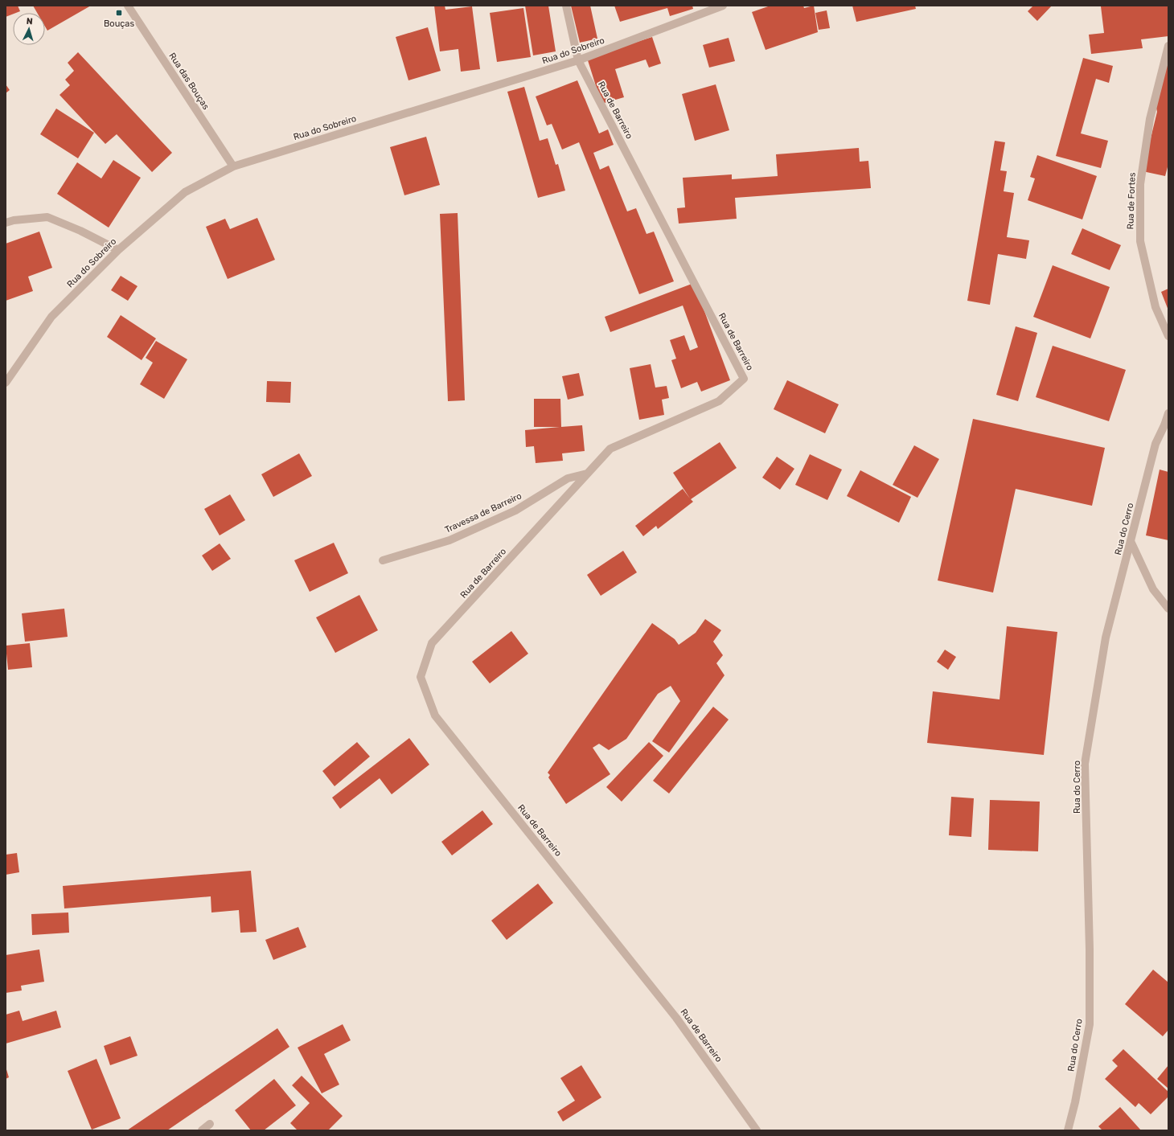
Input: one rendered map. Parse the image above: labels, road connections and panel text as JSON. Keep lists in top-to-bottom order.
{
  "streets": {
    "street": [
      "Rua do Sobreiro",
      "Rua das Bouças",
      "Rua de Barreiro",
      "Rua de Fortes",
      "Travessa de Barreiro",
      "Rua do Cerro"
    ]
  },
  "crossings": [
    ["Rua do Sobreiro", "Rua das Bouças"],
    ["Rua do Sobreiro", "Rua de Barreiro"],
    ["Rua de Barreiro", "Travessa de Barreiro"]
  ],
  "places": {
    "transit": ["Bouças"]
  },
  "north": "top"
}
